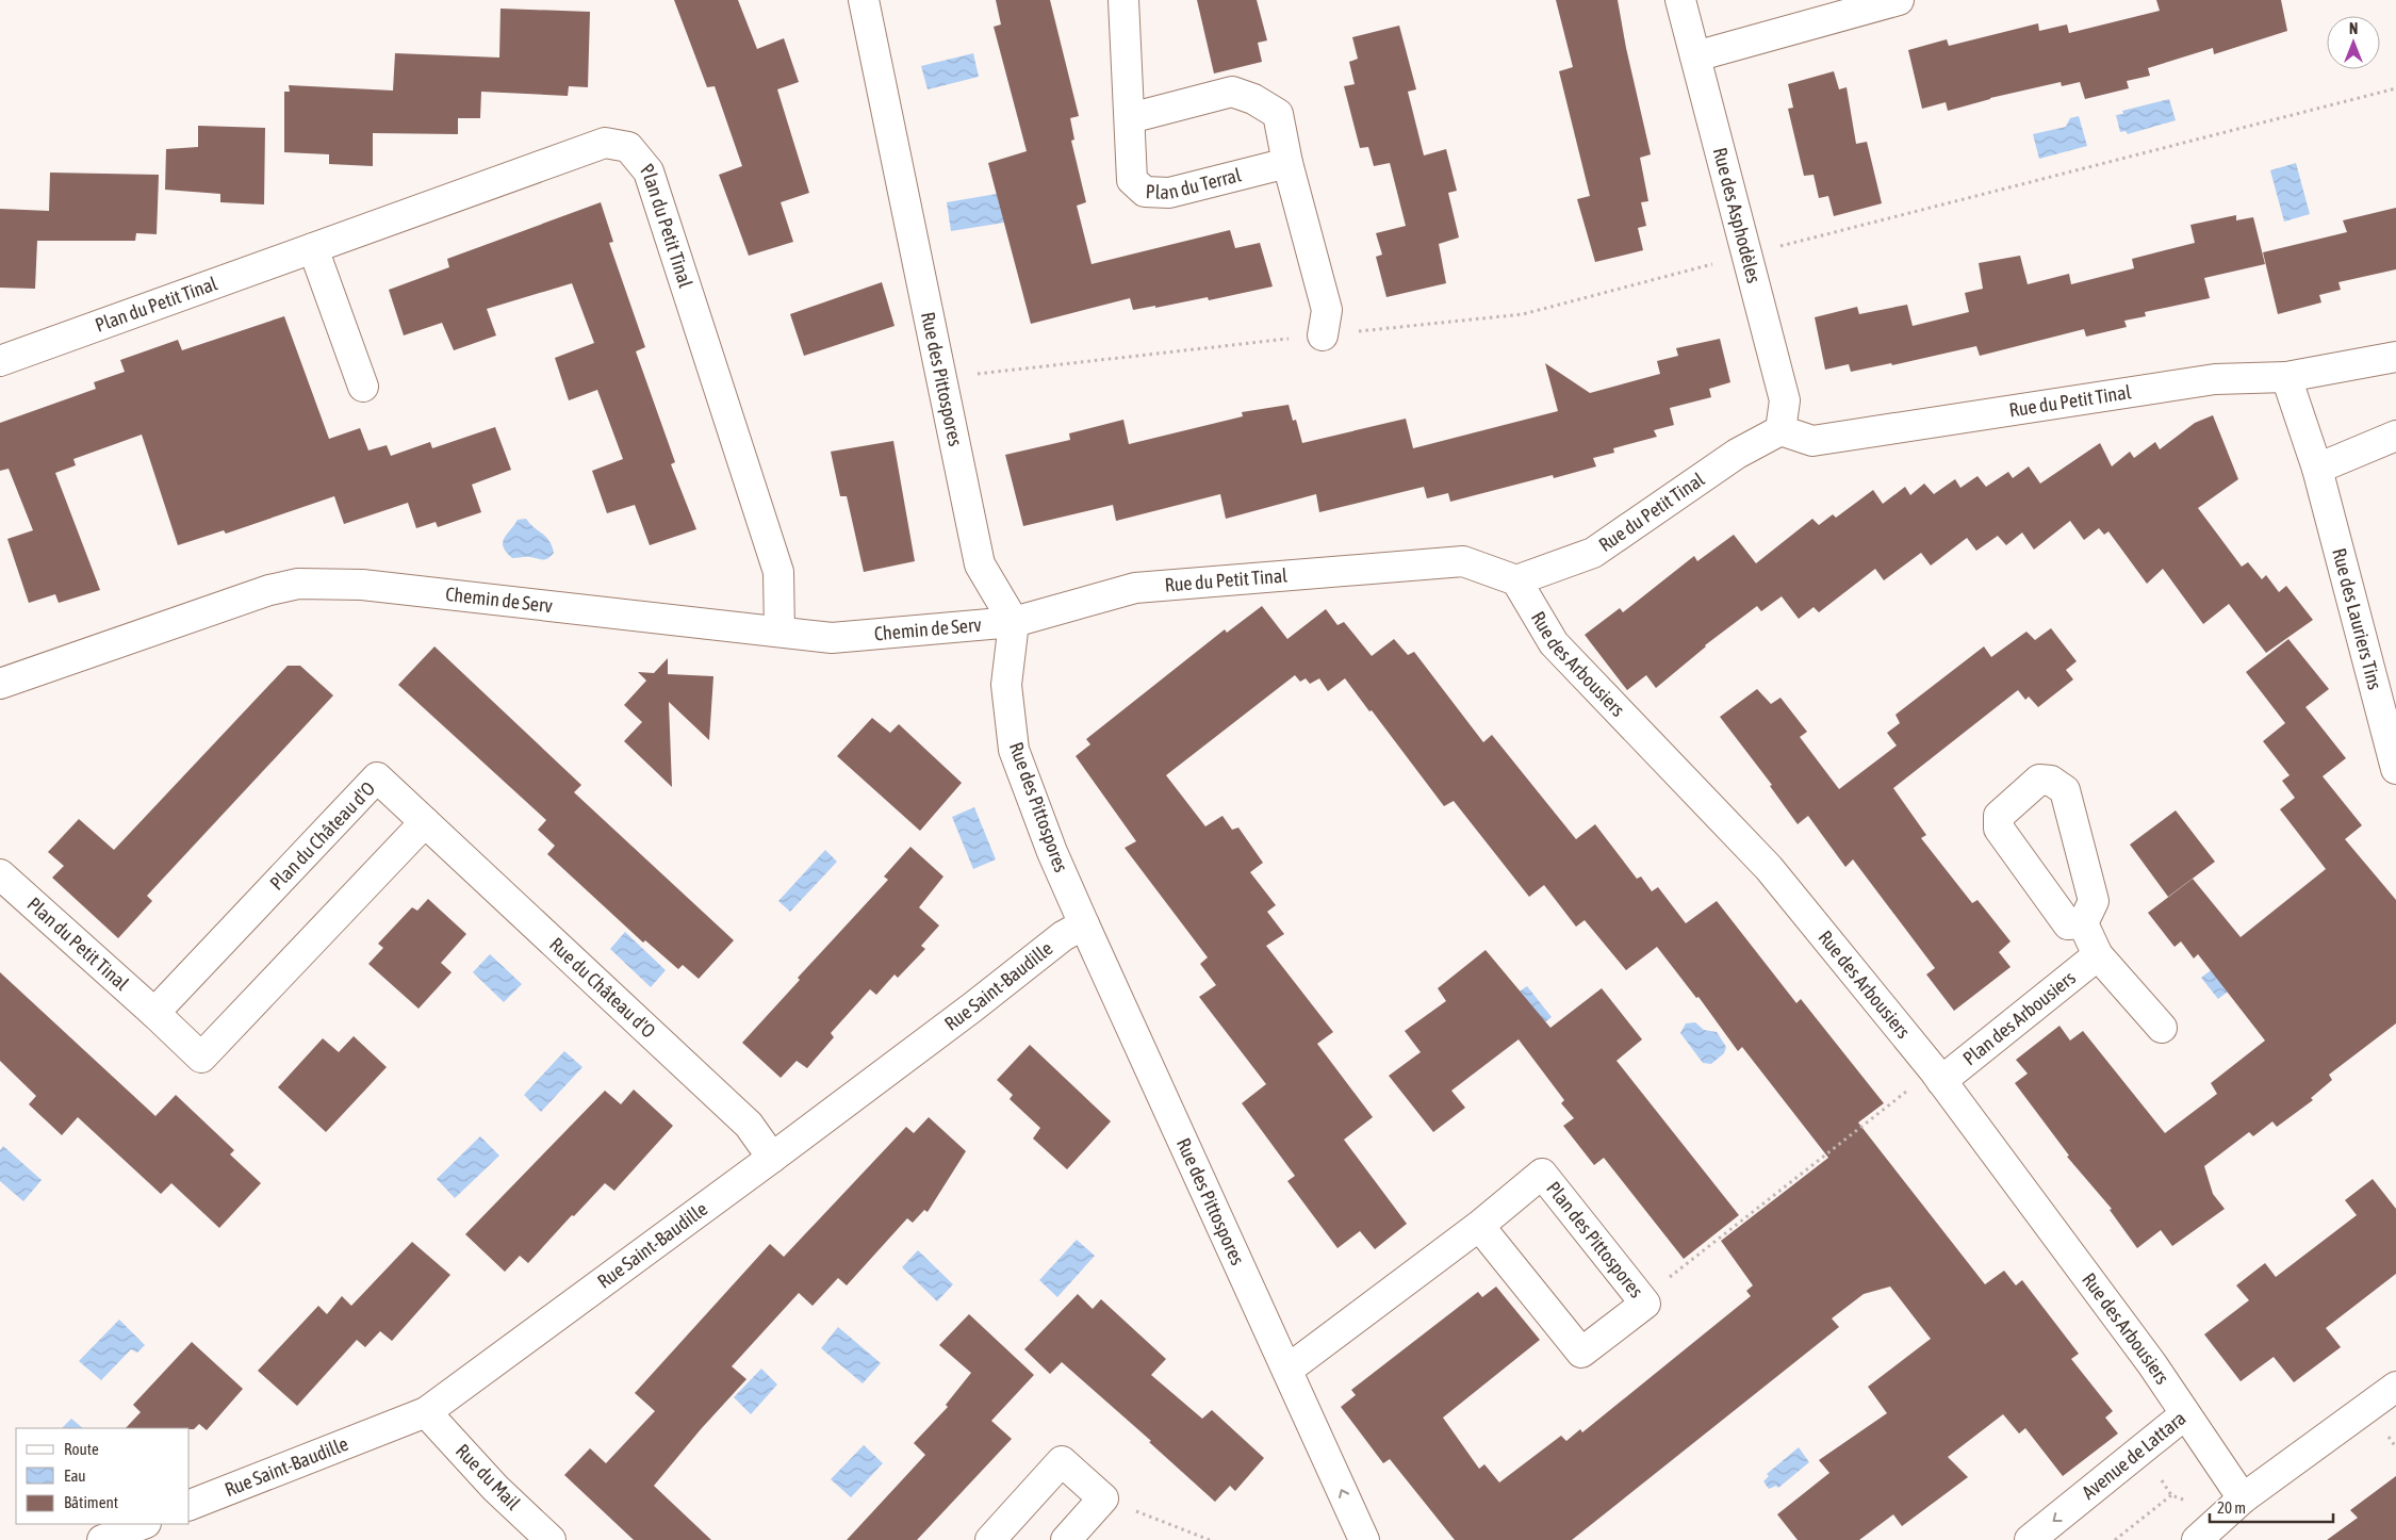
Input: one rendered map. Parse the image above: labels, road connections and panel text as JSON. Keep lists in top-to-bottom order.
{
  "streets": {
    "street": [
      "Plan du Terral",
      "Rue des Asphodèles",
      "Plan du Petit Tinal",
      "Rue des Pittospores",
      "Rue du Petit Tinal",
      "Chemin de Serv",
      "Rue des Lauriers Tins",
      "Rue des Arbousiers",
      "Plan du Château d'O",
      "Rue Saint-Baudille",
      "Rue du Château d'O",
      "Plan des Arbousiers",
      "Plan des Pittospores",
      "Avenue de Lattara",
      "Rue du Mail"
    ]
  },
  "crossings": [
    ["Rue des Asphodèles", "Rue du Petit Tinal"],
    ["Plan du Petit Tinal", "Chemin de Serv"],
    ["Plan du Petit Tinal", "Plan du Château d'O"],
    ["Rue des Pittospores", "Rue du Petit Tinal"],
    ["Rue des Pittospores", "Chemin de Serv"],
    ["Rue des Pittospores", "Rue Saint-Baudille"],
    ["Rue des Pittospores", "Plan des Pittospores"],
    ["Rue du Petit Tinal", "Chemin de Serv"],
    ["Rue du Petit Tinal", "Rue des Lauriers Tins"],
    ["Rue du Petit Tinal", "Rue des Arbousiers"],
    ["Rue des Arbousiers", "Plan des Arbousiers"],
    ["Rue des Arbousiers", "Avenue de Lattara"],
    ["Plan du Château d'O", "Rue du Château d'O"],
    ["Rue Saint-Baudille", "Rue du Château d'O"],
    ["Rue Saint-Baudille", "Rue du Mail"]
  ],
  "one_way": ["Avenue de Lattara"],
  "legend": ["Route", "Eau", "Bâtiment"],
  "scale_bar": "20 m",
  "north": "top"
}
